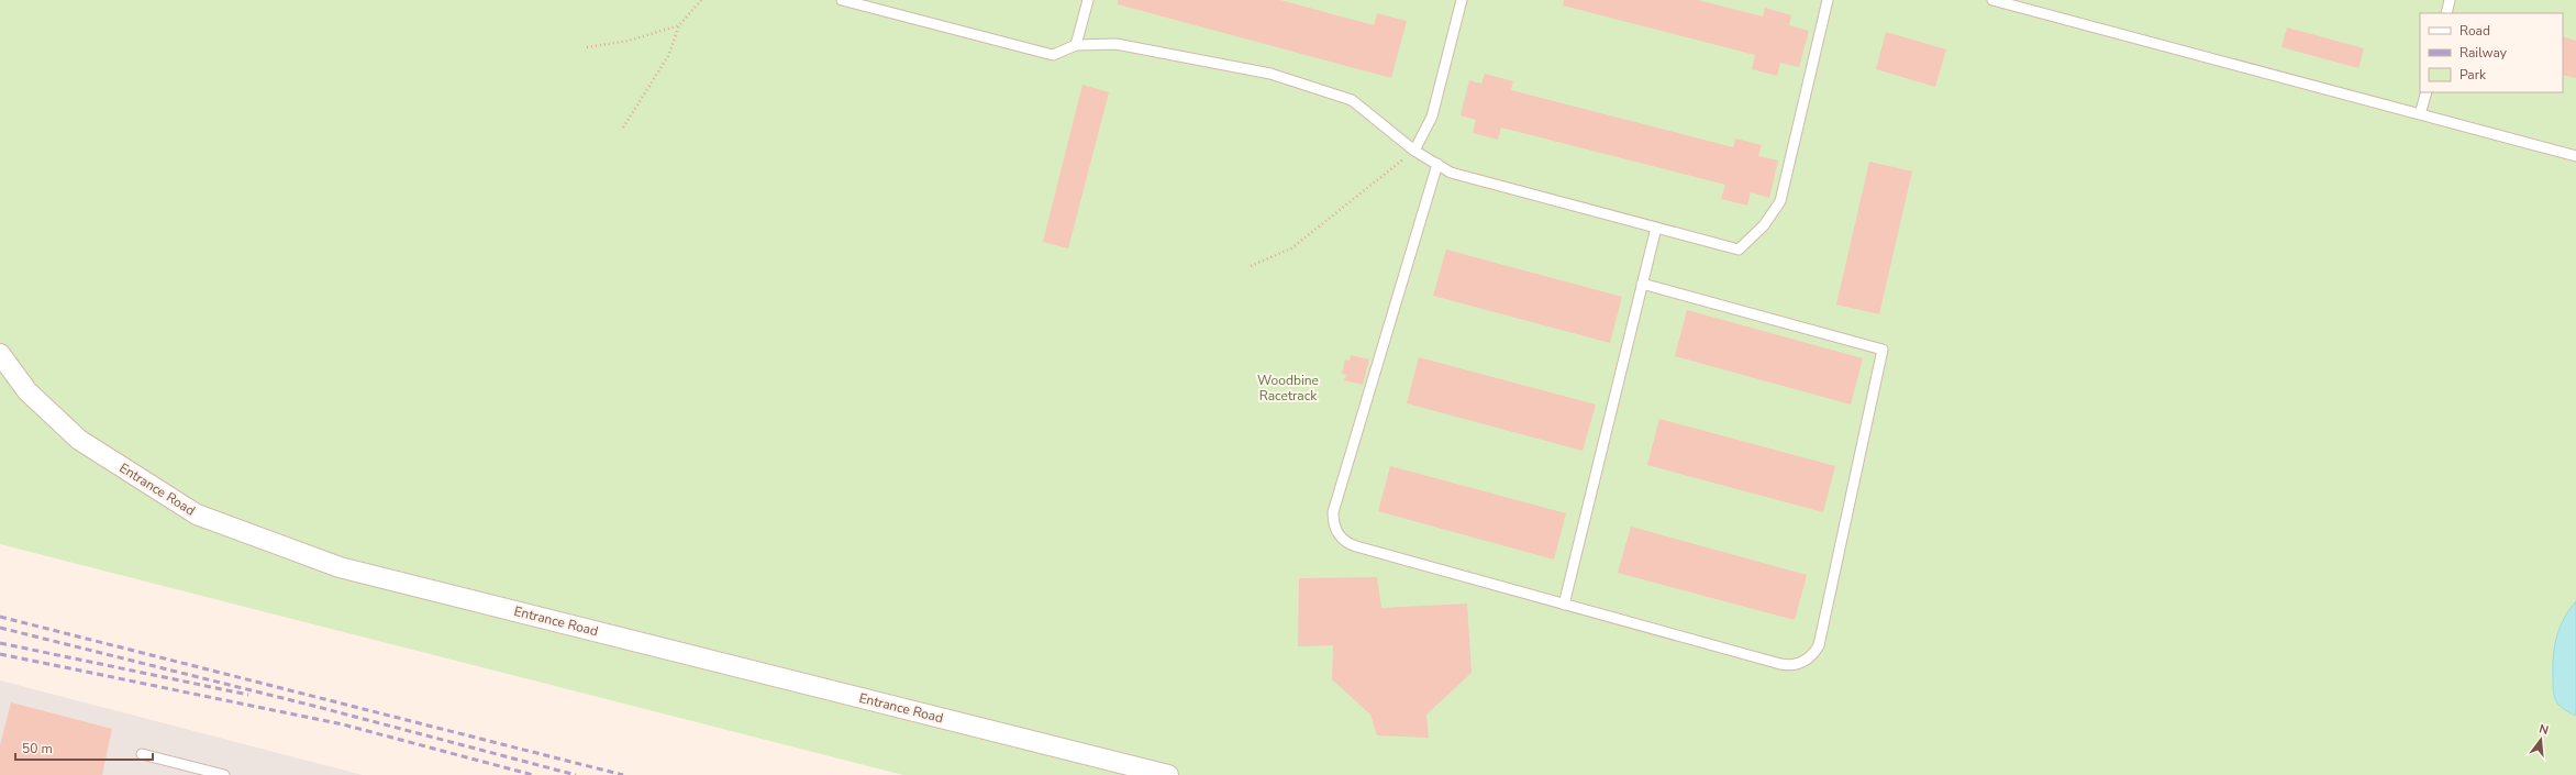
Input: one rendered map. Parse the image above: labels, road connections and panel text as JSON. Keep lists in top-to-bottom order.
{
  "streets": {
    "street": ["Entrance Road"]
  },
  "parks": ["Woodbine Racetrack"],
  "legend": ["Road", "Railway", "Park"],
  "scale_bar": "50 m",
  "north": "top"
}
